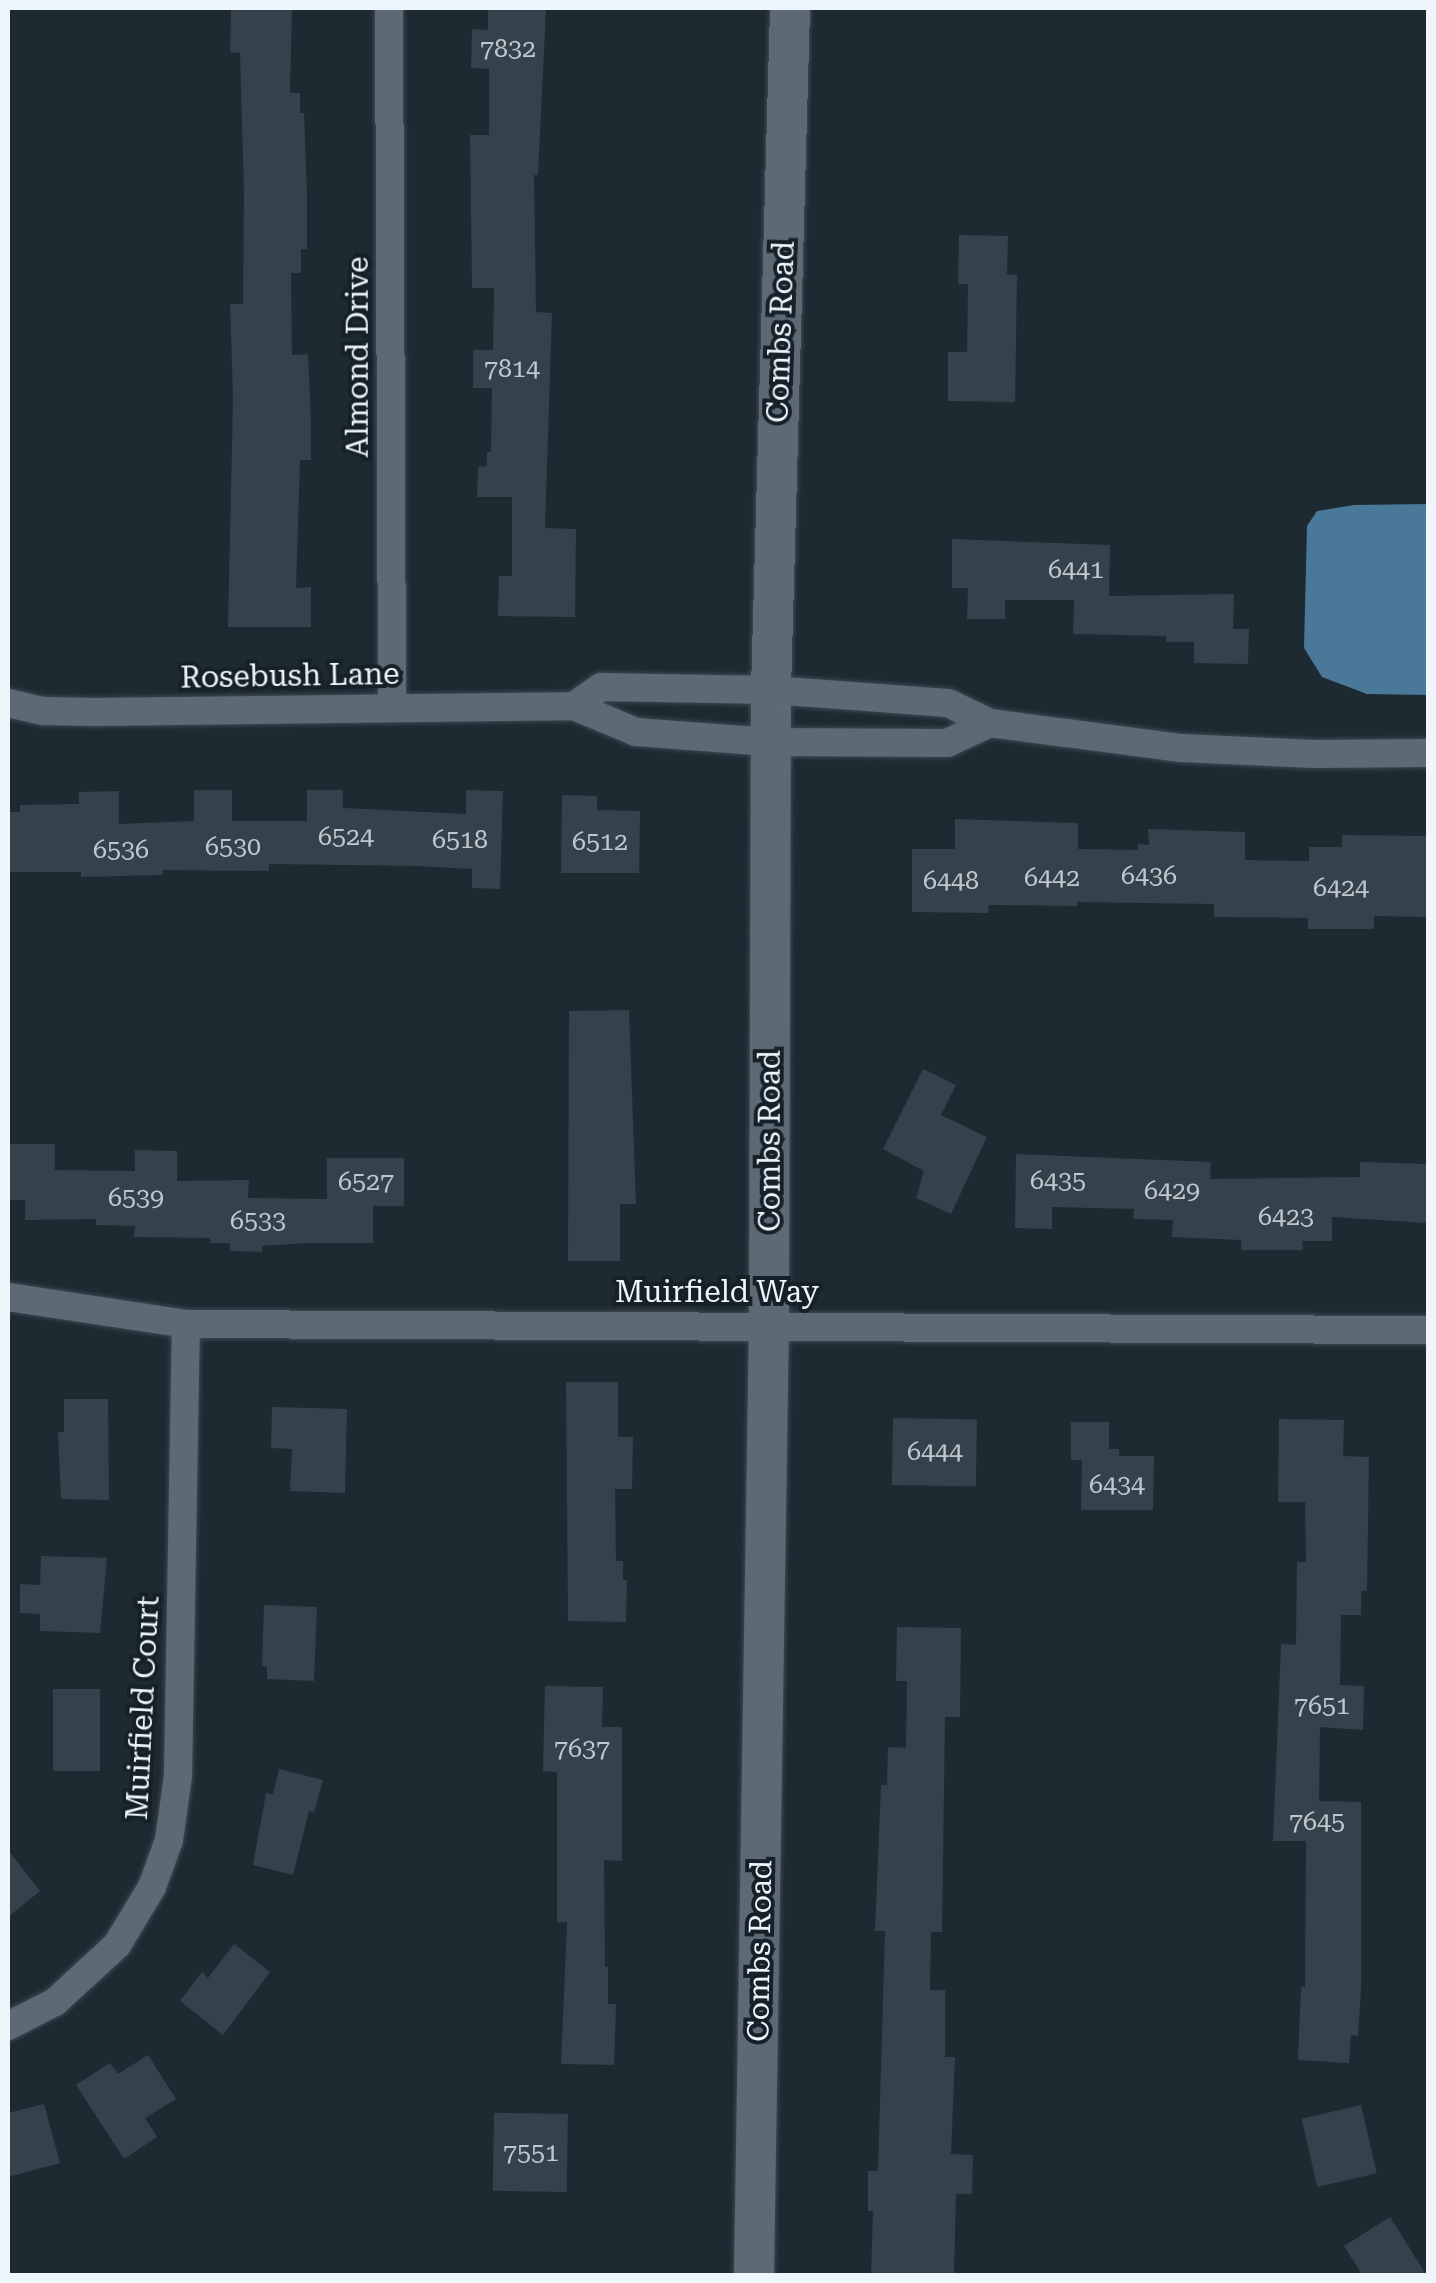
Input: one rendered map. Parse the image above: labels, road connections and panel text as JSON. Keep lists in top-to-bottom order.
{
  "streets": {
    "street": [
      "Combs Road",
      "Almond Drive",
      "Rosebush Lane",
      "Muirfield Way",
      "Muirfield Court"
    ]
  },
  "crossings": [
    ["Combs Road", "Rosebush Lane"],
    ["Combs Road", "Muirfield Way"],
    ["Almond Drive", "Rosebush Lane"],
    ["Muirfield Way", "Muirfield Court"]
  ],
  "house_numbers": [
    "7832",
    "7814",
    "6441",
    "6524",
    "6518",
    "6512",
    "6530",
    "6536",
    "6436",
    "6442",
    "6448",
    "6424",
    "6435",
    "6527",
    "6429",
    "6539",
    "6423",
    "6533",
    "6444",
    "6434",
    "7651",
    "7637",
    "7645",
    "7551"
  ]
}
